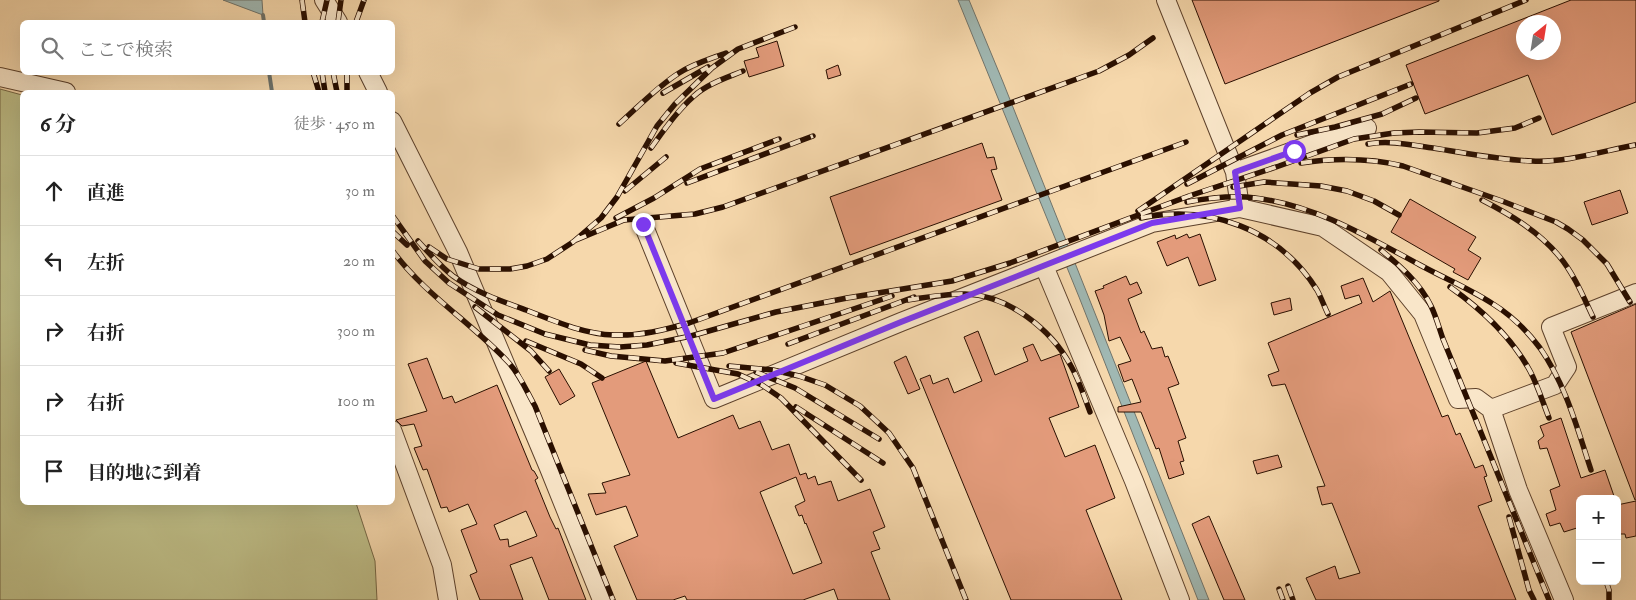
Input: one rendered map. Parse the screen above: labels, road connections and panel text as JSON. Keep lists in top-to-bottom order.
{
  "north": "top right",
  "page": {
    "search": "ここで検索",
    "heading": ["6 分", "徒歩 · 450 m"],
    "list": [
      ["直進", "30 m"],
      ["左折", "20 m"],
      ["右折", "300 m"],
      ["右折", "100 m"],
      "目的地に到着"
    ],
    "map_buttons": ["+", "−"]
  }
}
